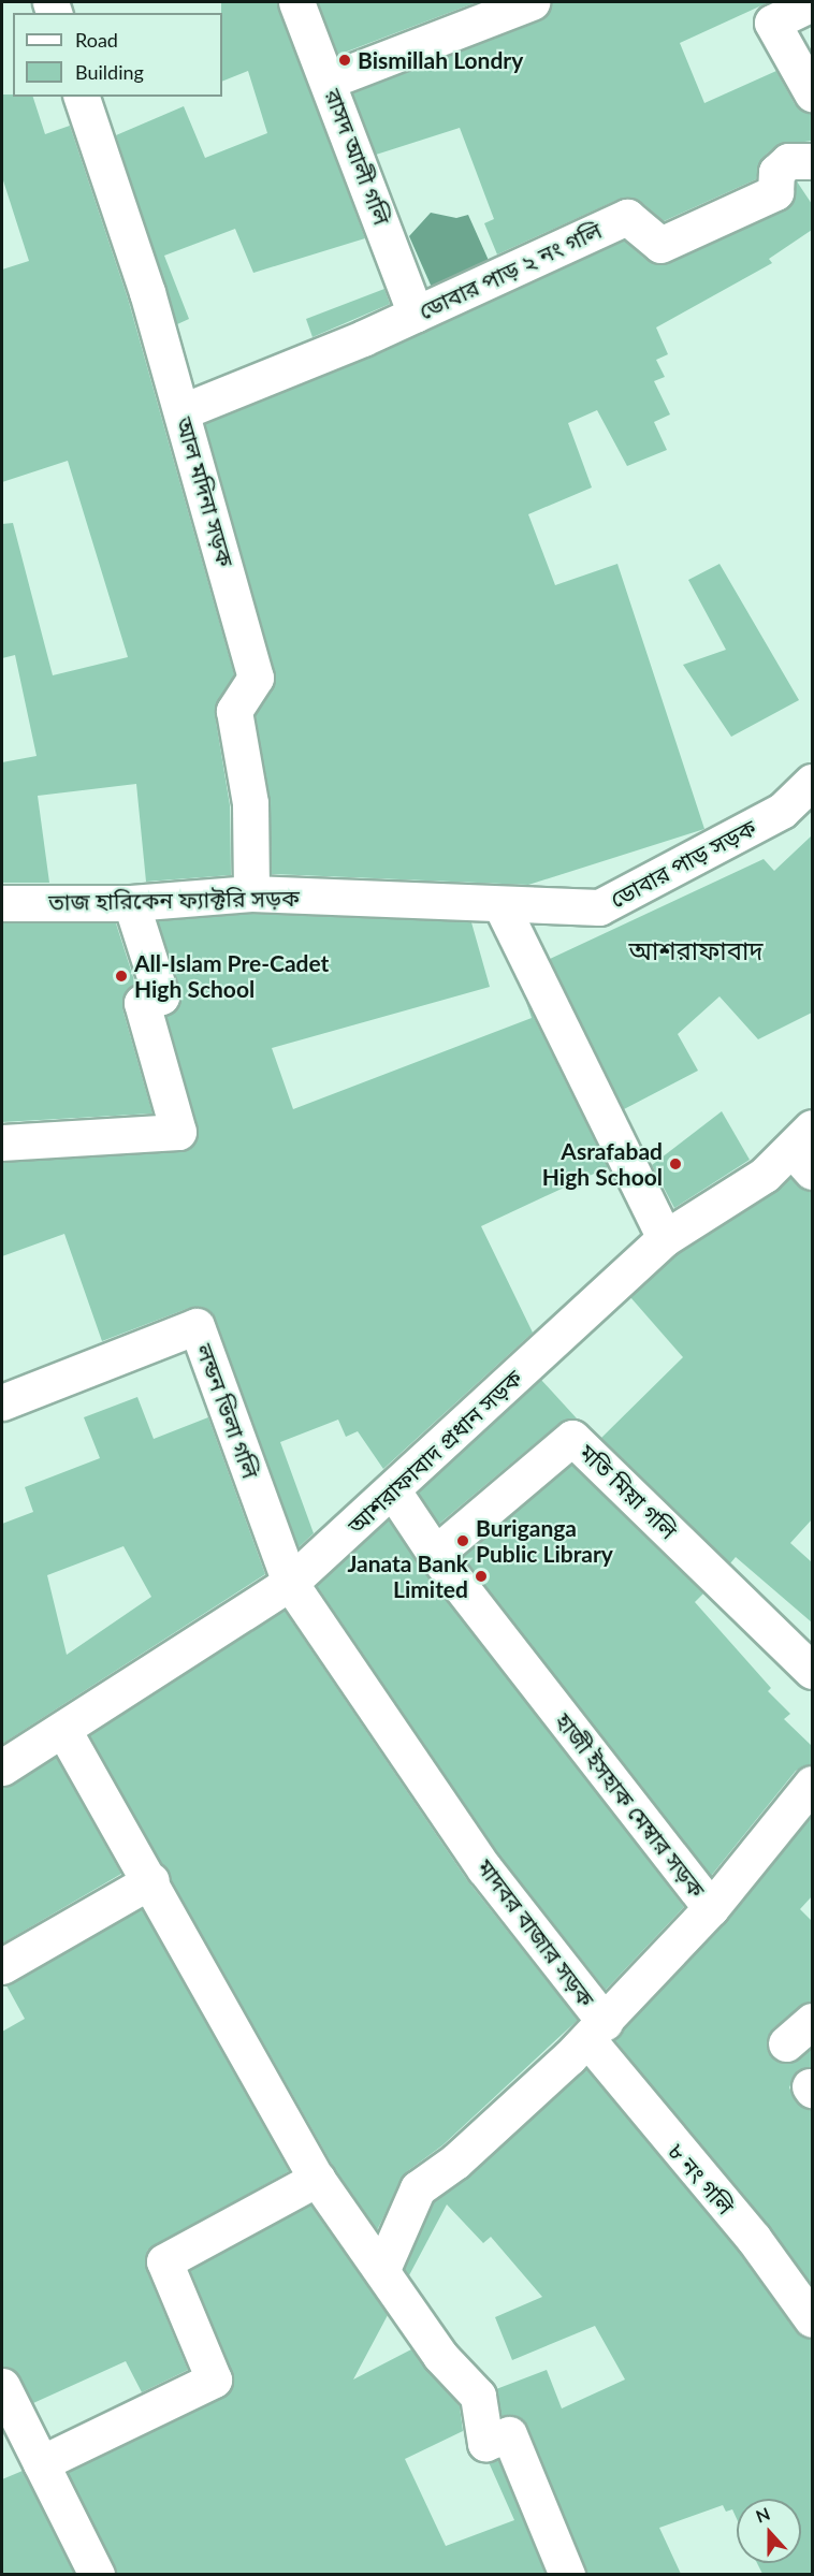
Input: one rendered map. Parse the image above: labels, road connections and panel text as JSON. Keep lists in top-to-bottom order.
{
  "streets": {
    "street": [
      "রাসদ আলী গলি",
      "ডোবার পাড় ২ নং গলি",
      "আল মদিনা সড়ক",
      "ডোবার পাড় সড়ক",
      "তাজ হারিকেন ফ্যাক্টরি সড়ক",
      "লন্ডন ভিলা গলি",
      "আশরাফাবাদ প্রধান সড়ক",
      "মতি মিয়া গলি",
      "হাজী ইসহাক মেম্বার সড়ক",
      "মাদবর বাজার সড়ক",
      "৮ নং গলি"
    ]
  },
  "crossings": [
    ["রাসদ আলী গলি", "ডোবার পাড় ২ নং গলি"],
    ["ডোবার পাড় ২ নং গলি", "আল মদিনা সড়ক"],
    ["আল মদিনা সড়ক", "তাজ হারিকেন ফ্যাক্টরি সড়ক"],
    ["ডোবার পাড় সড়ক", "তাজ হারিকেন ফ্যাক্টরি সড়ক"],
    ["লন্ডন ভিলা গলি", "আশরাফাবাদ প্রধান সড়ক"],
    ["লন্ডন ভিলা গলি", "মাদবর বাজার সড়ক"],
    ["আশরাফাবাদ প্রধান সড়ক", "হাজী ইসহাক মেম্বার সড়ক"],
    ["আশরাফাবাদ প্রধান সড়ক", "মাদবর বাজার সড়ক"],
    ["মতি মিয়া গলি", "হাজী ইসহাক মেম্বার সড়ক"],
    ["হাজী ইসহাক মেম্বার সড়ক", "মাদবর বাজার সড়ক"],
    ["হাজী ইসহাক মেম্বার সড়ক", "৮ নং গলি"],
    ["মাদবর বাজার সড়ক", "৮ নং গলি"]
  ],
  "districts": ["আশরাফাবাদ"],
  "places": [
    "Bismillah Londry",
    "All-Islam Pre-Cadet High School",
    "Asrafabad High School",
    "Buriganga Public Library",
    "Janata Bank Limited"
  ],
  "legend": ["Road", "Building"],
  "north": "top"
}
